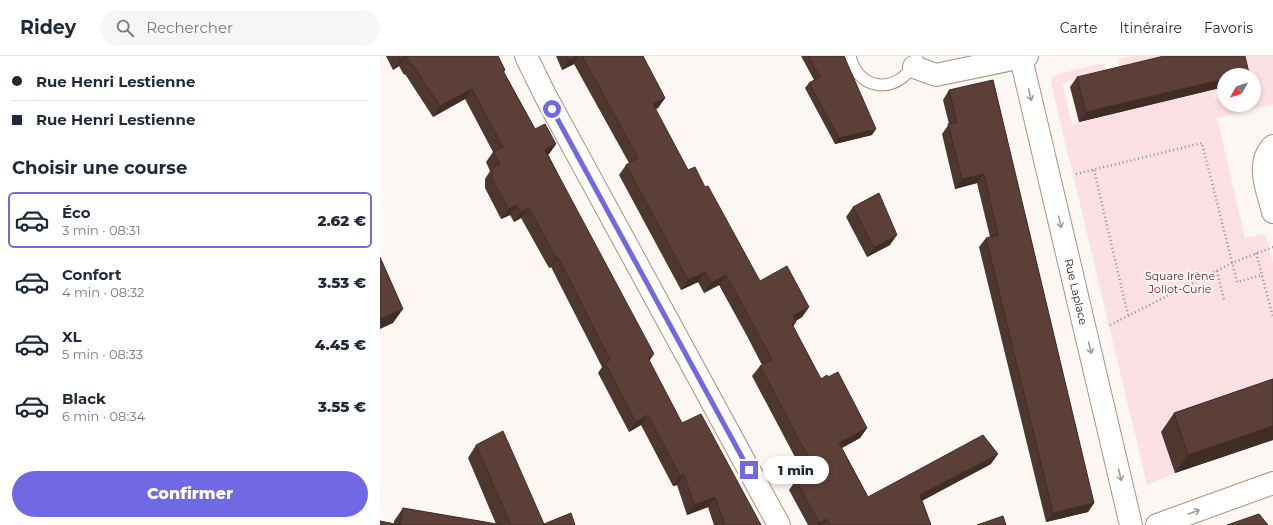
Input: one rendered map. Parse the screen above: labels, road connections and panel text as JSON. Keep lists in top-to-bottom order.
{
  "streets": {
    "street": ["Rue Laplace"]
  },
  "one_way": ["Rue Laplace"],
  "parks": ["Square Irène Joliot-Curie"],
  "north": "bottom left",
  "page": {
    "header": "Ridey",
    "search": "Rechercher",
    "nav": ["Carte", "Itinéraire", "Favoris"],
    "banner": ["Rue Henri Lestienne", "Rue Henri Lestienne"],
    "heading": "Choisir une course",
    "list": [
      {
        "name": "Éco",
        "note": "3 min · 08:31",
        "value": "2.62 €"
      },
      {
        "name": "Confort",
        "note": "4 min · 08:32",
        "value": "3.53 €"
      },
      {
        "name": "XL",
        "note": "5 min · 08:33",
        "value": "4.45 €"
      },
      {
        "name": "Black",
        "note": "6 min · 08:34",
        "value": "3.55 €"
      }
    ],
    "bubble": "1 min",
    "buttons": "Confirmer"
  }
}
